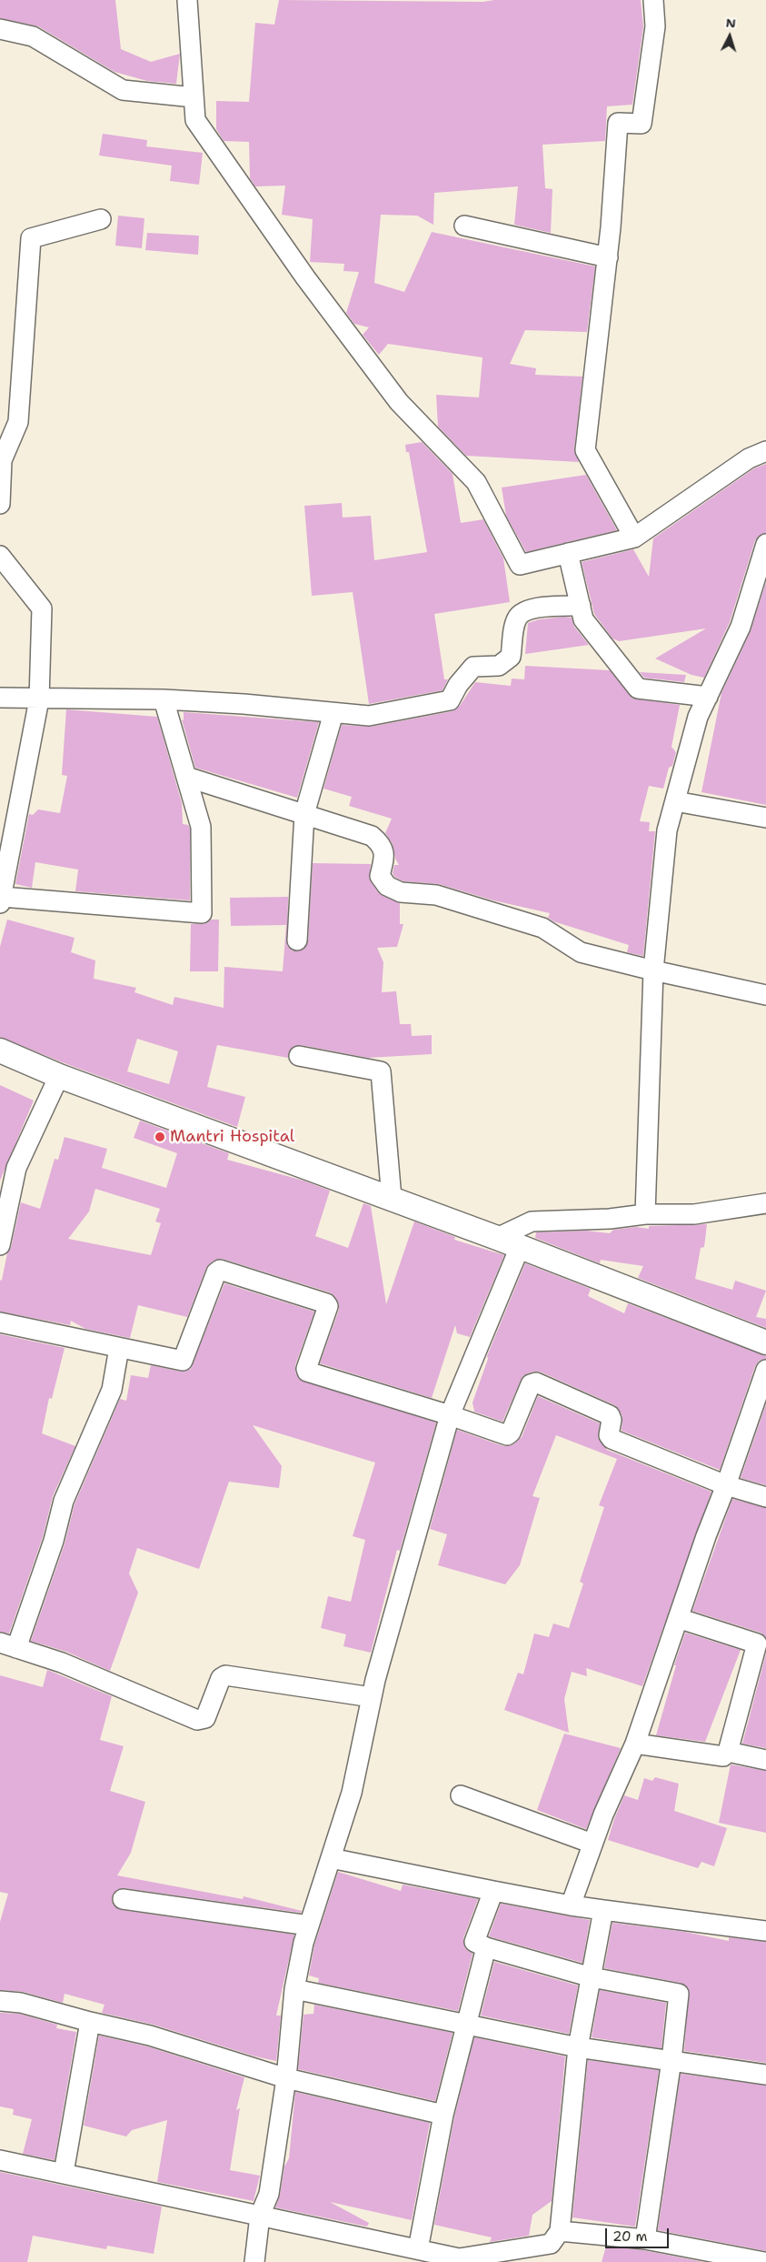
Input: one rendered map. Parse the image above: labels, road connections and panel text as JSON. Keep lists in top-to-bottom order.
{
  "places": ["Mantri Hospital"],
  "scale_bar": "20 m",
  "north": "top"
}
